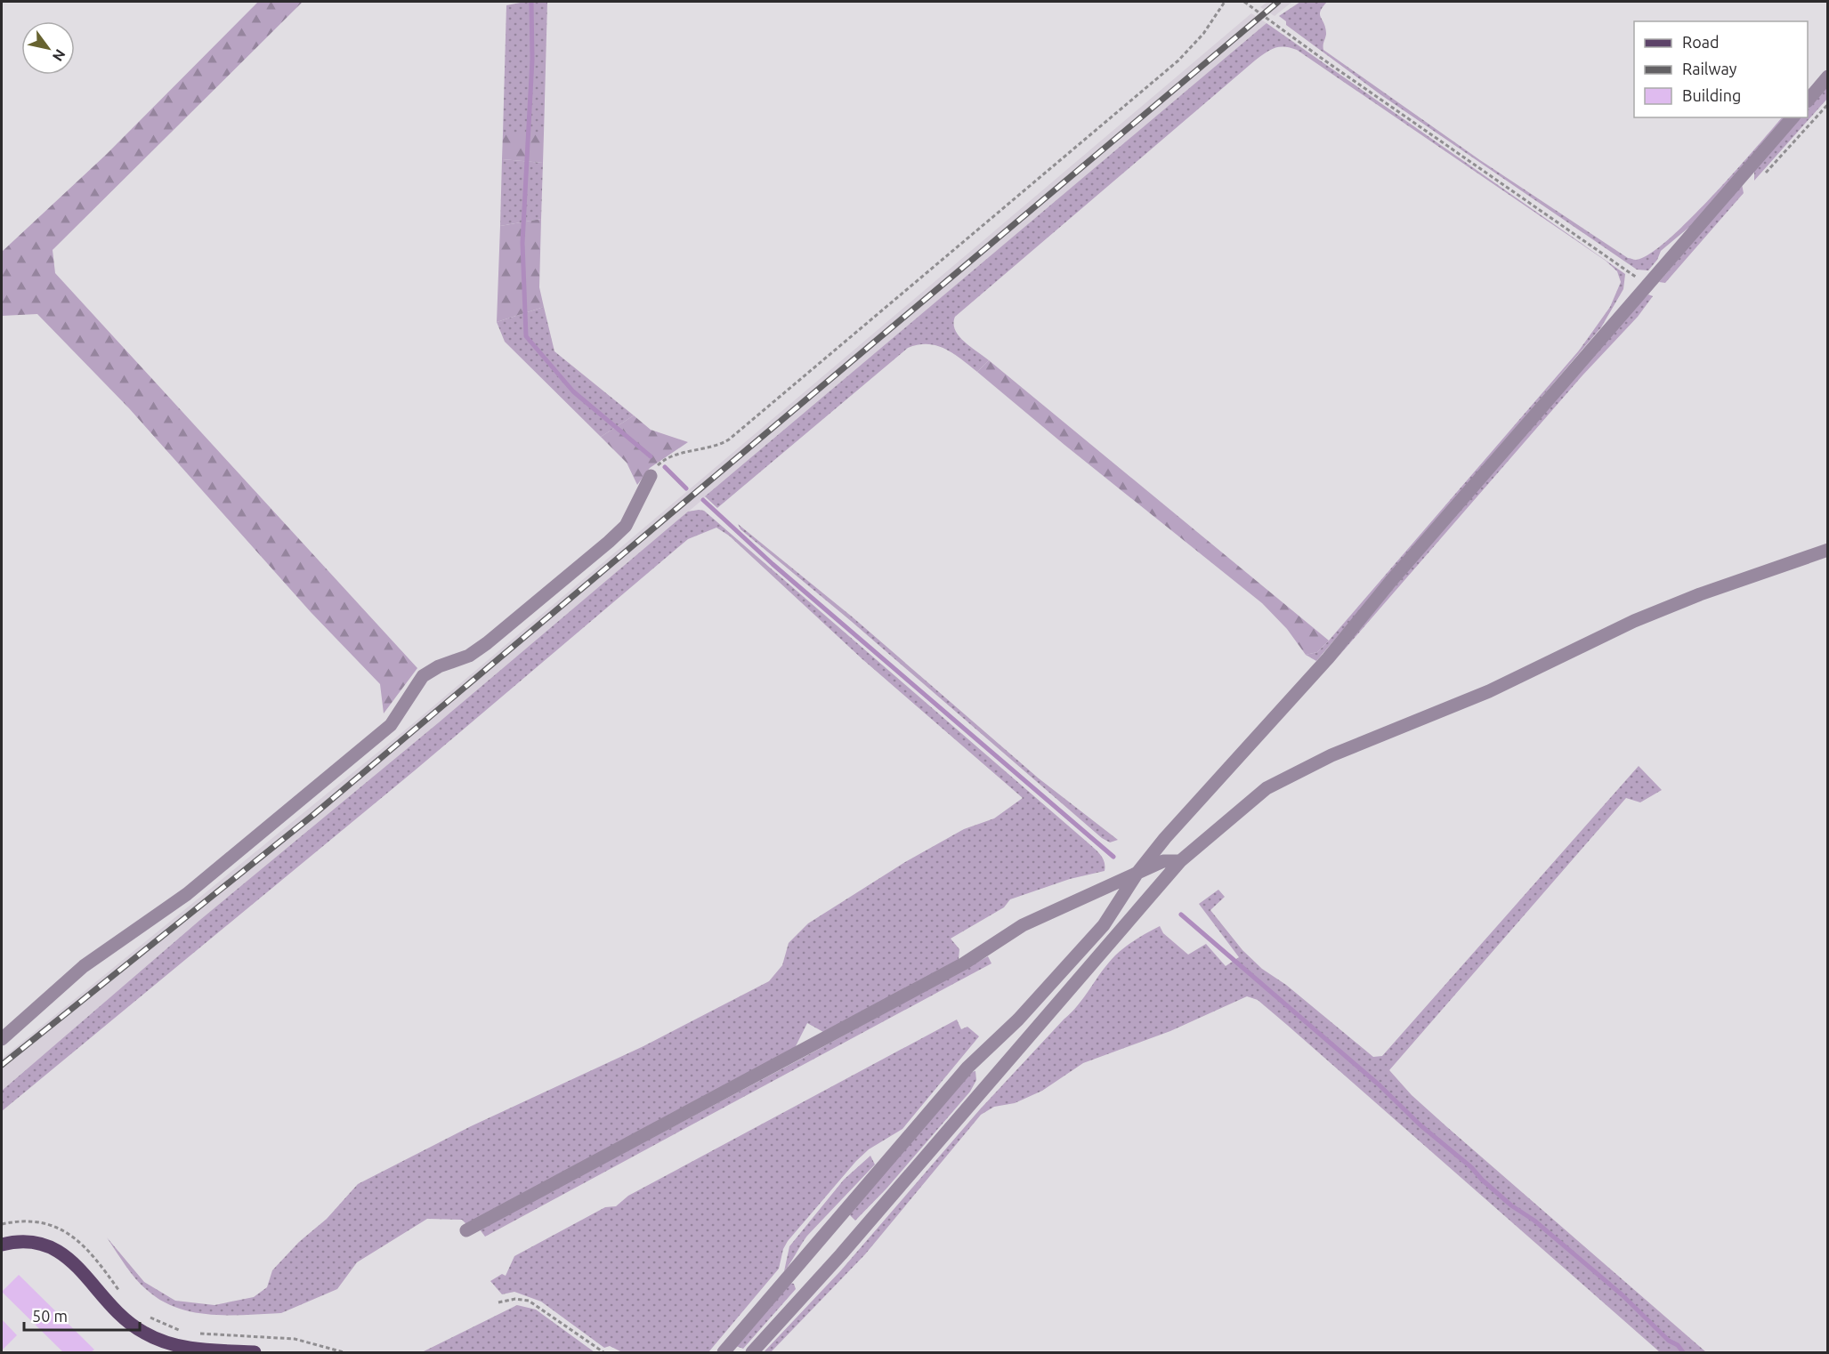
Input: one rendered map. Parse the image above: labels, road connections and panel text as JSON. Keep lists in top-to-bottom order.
{
  "legend": ["Road", "Railway", "Building"],
  "scale_bar": "50 m",
  "north": "bottom right"
}
